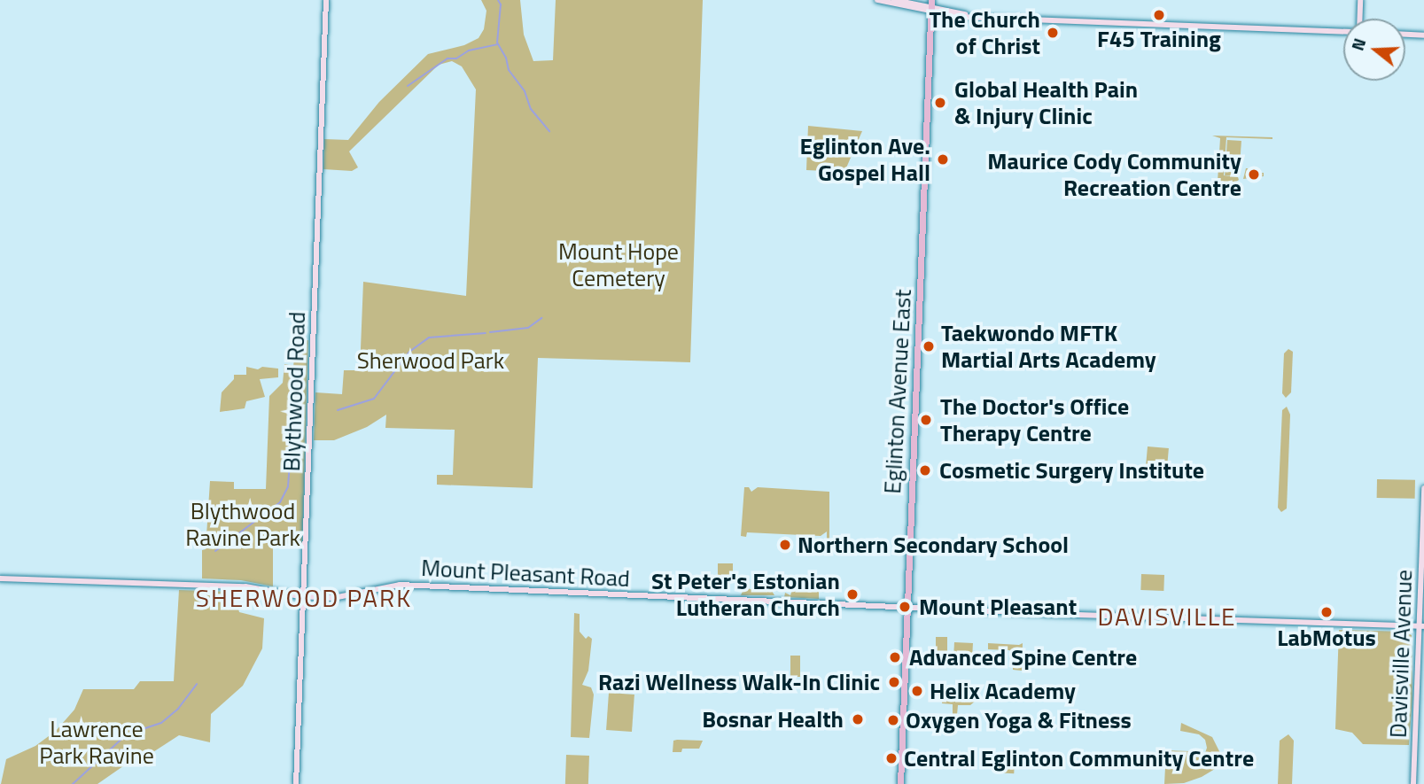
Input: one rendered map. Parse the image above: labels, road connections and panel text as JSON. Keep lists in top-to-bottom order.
{
  "streets": {
    "main road": [
      "Blythwood Road",
      "Eglinton Avenue East",
      "Mount Pleasant Road",
      "Davisville Avenue"
    ]
  },
  "crossings": [
    ["Blythwood Road", "Mount Pleasant Road"],
    ["Eglinton Avenue East", "Mount Pleasant Road"],
    ["Mount Pleasant Road", "Davisville Avenue"]
  ],
  "districts": ["SHERWOOD PARK", "DAVISVILLE"],
  "parks": [
    "Mount Hope Cemetery",
    "Sherwood Park",
    "Blythwood Ravine Park",
    "Lawrence Park Ravine"
  ],
  "places": [
    "F45 Training",
    "The Church of Christ",
    "Global Health Pain & Injury Clinic",
    "Eglinton Ave. Gospel Hall",
    "Maurice Cody Community Recreation Centre",
    "Taekwondo MFTK Martial Arts Academy",
    "The Doctor's Office Therapy Centre",
    "Cosmetic Surgery Institute",
    "Northern Secondary School",
    "St Peter's Estonian Lutheran Church",
    "Mount Pleasant",
    "LabMotus",
    "Advanced Spine Centre",
    "Razi Wellness Walk-In Clinic",
    "Helix Academy",
    "Bosnar Health",
    "Oxygen Yoga & Fitness",
    "Central Eglinton Community Centre"
  ],
  "north": "left"
}
